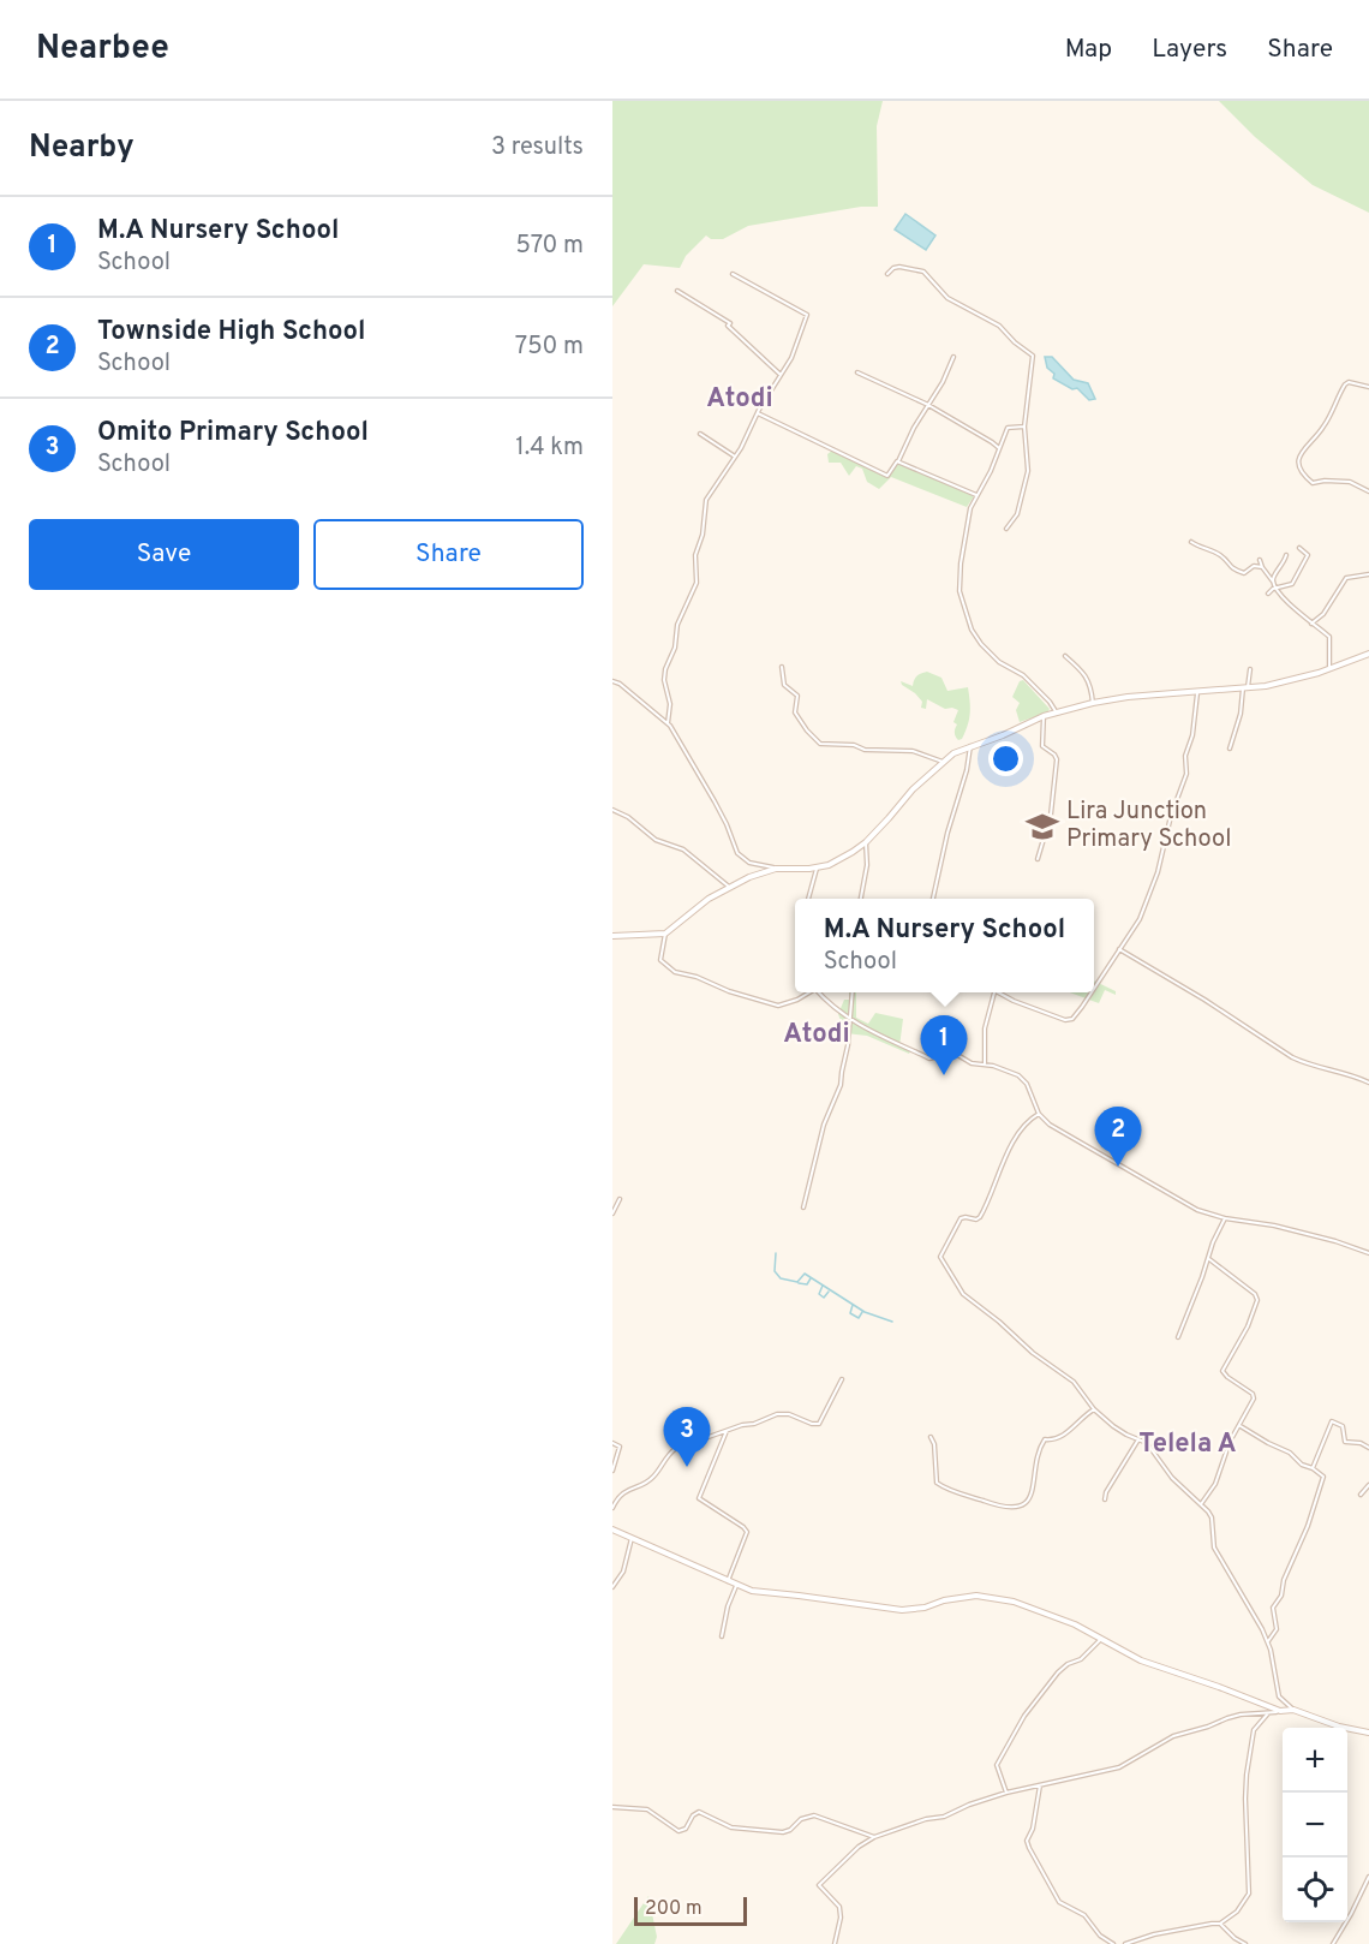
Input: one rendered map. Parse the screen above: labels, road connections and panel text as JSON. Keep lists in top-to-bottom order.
{
  "districts": ["Atodi", "Atodi", "Telela A"],
  "places": {
    "school or university": ["Lira Junction Primary School"]
  },
  "scale_bar": "200 m",
  "page": {
    "header": "Nearbee",
    "nav": ["Map", "Layers", "Share"],
    "heading": ["Nearby", "3 results"],
    "list": [
      {
        "mark": "1",
        "name": "M.A Nursery School",
        "note": "School",
        "value": "570 m"
      },
      {
        "mark": "2",
        "name": "Townside High School",
        "note": "School",
        "value": "750 m"
      },
      {
        "mark": "3",
        "name": "Omito Primary School",
        "note": "School",
        "value": "1.4 km"
      }
    ],
    "buttons": ["Save", "Share"],
    "popup": ["M.A Nursery School", "School"],
    "pins": ["1", "2", "3"],
    "map_buttons": ["+", "−"],
    "scale": "200 m"
  }
}
